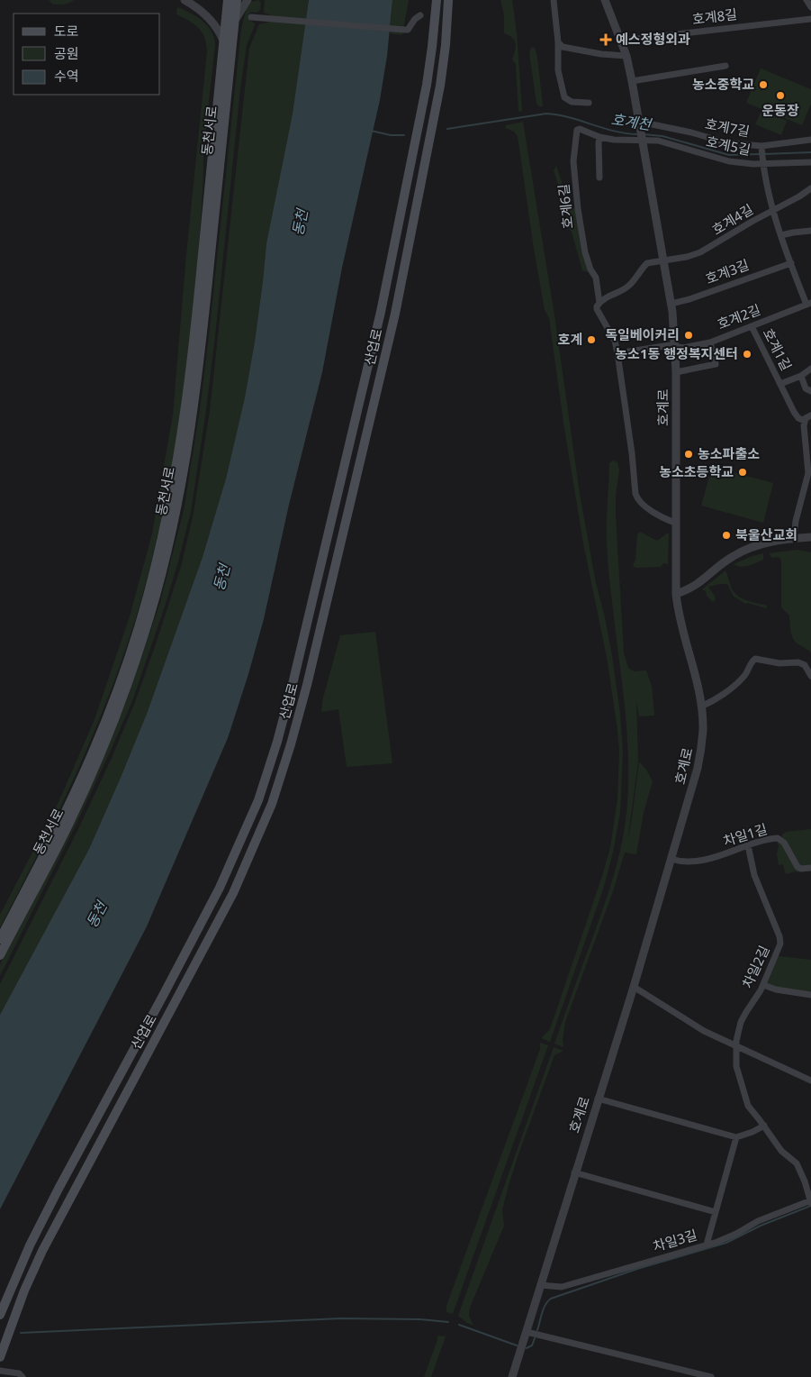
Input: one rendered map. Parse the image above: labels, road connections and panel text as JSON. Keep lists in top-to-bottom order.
{
  "streets": {
    "main road": ["동천서로", "산업로"],
    "street": [
      "호계8길",
      "호계7길",
      "호계5길",
      "호계6길",
      "호계4길",
      "호계3길",
      "호계2길",
      "호계1길",
      "호계로",
      "차일1길",
      "차일2길",
      "차일3길"
    ]
  },
  "crossings": [
    ["호계7길", "호계로"],
    ["호계5길", "호계6길"],
    ["호계5길", "호계로"],
    ["호계6길", "호계로"],
    ["호계4길", "호계로"],
    ["호계3길", "호계로"],
    ["호계2길", "호계1길"],
    ["호계2길", "호계로"],
    ["호계로", "차일1길"],
    ["호계로", "차일3길"],
    ["차일1길", "차일2길"],
    ["차일2길", "차일3길"]
  ],
  "water": ["호계천", "동천"],
  "places": {
    "health": ["예스정형외과"],
    "other": [
      "농소중학교",
      "운동장",
      "독일베이커리",
      "호계",
      "농소1동 행정복지센터",
      "농소파출소",
      "농소초등학교",
      "북울산교회"
    ]
  },
  "legend": ["도로", "공원", "수역"]
}
